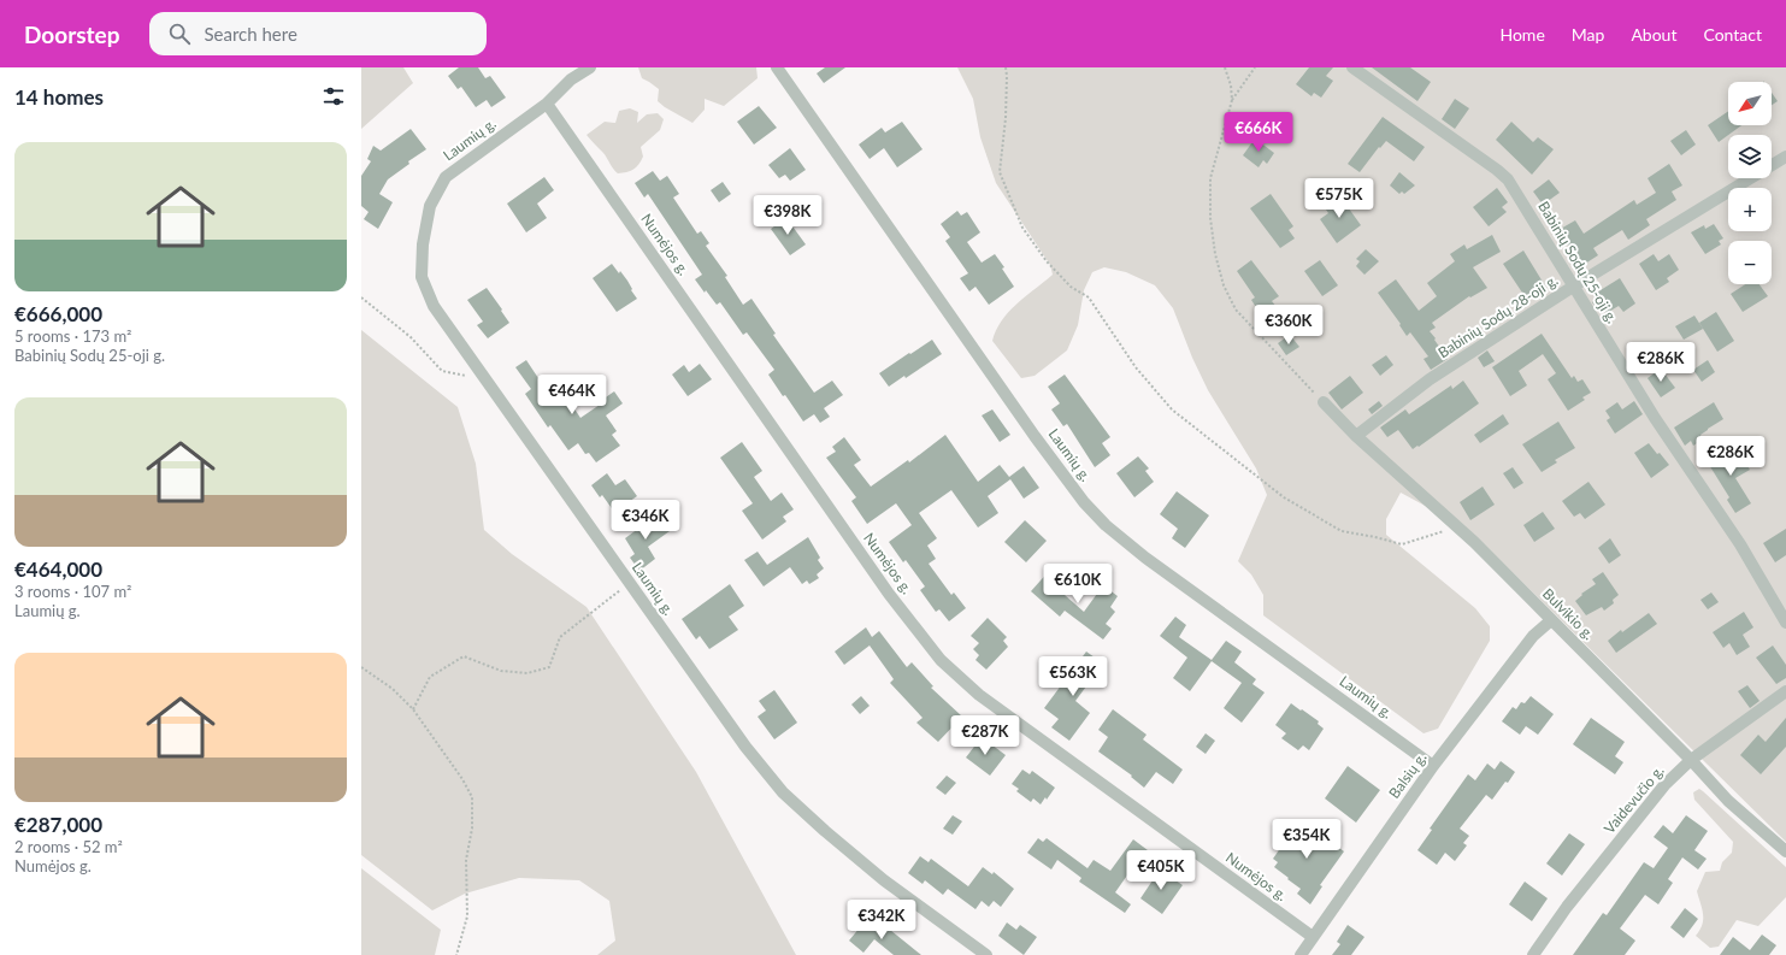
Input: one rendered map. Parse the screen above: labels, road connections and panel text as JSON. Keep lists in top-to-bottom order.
{
  "streets": {
    "street": [
      "Laumių g.",
      "Numėjos g.",
      "Babinių Sodų 25-oji g.",
      "Babinių Sodų 28-oji g.",
      "Bulvikio g.",
      "Balsių g.",
      "Vaidevučio g."
    ]
  },
  "crossings": [
    ["Laumių g.", "Numėjos g."],
    ["Laumių g.", "Balsių g."],
    ["Numėjos g.", "Balsių g."],
    ["Babinių Sodų 25-oji g.", "Babinių Sodų 28-oji g."],
    ["Babinių Sodų 28-oji g.", "Bulvikio g."],
    ["Bulvikio g.", "Balsių g."],
    ["Bulvikio g.", "Vaidevučio g."]
  ],
  "north": "bottom left",
  "page": {
    "header": "Doorstep",
    "search": "Search here",
    "nav": [
      "Home",
      "Map",
      "About",
      "Contact"
    ],
    "heading": "14 homes",
    "map_buttons": ["+", "−"],
    "price": [
      "€666K",
      "€575K",
      "€398K",
      "€360K",
      "€286K",
      "€464K",
      "€286K",
      "€346K",
      "€610K",
      "€563K",
      "€287K",
      "€354K",
      "€405K",
      "€342K"
    ],
    "list": [
      {
        "name": "€666,000",
        "note": "5 rooms · 173 m² · Babinių Sodų 25-oji g."
      },
      {
        "name": "€464,000",
        "note": "3 rooms · 107 m² · Laumių g."
      },
      {
        "name": "€287,000",
        "note": "2 rooms · 52 m² · Numėjos g."
      }
    ]
  }
}
